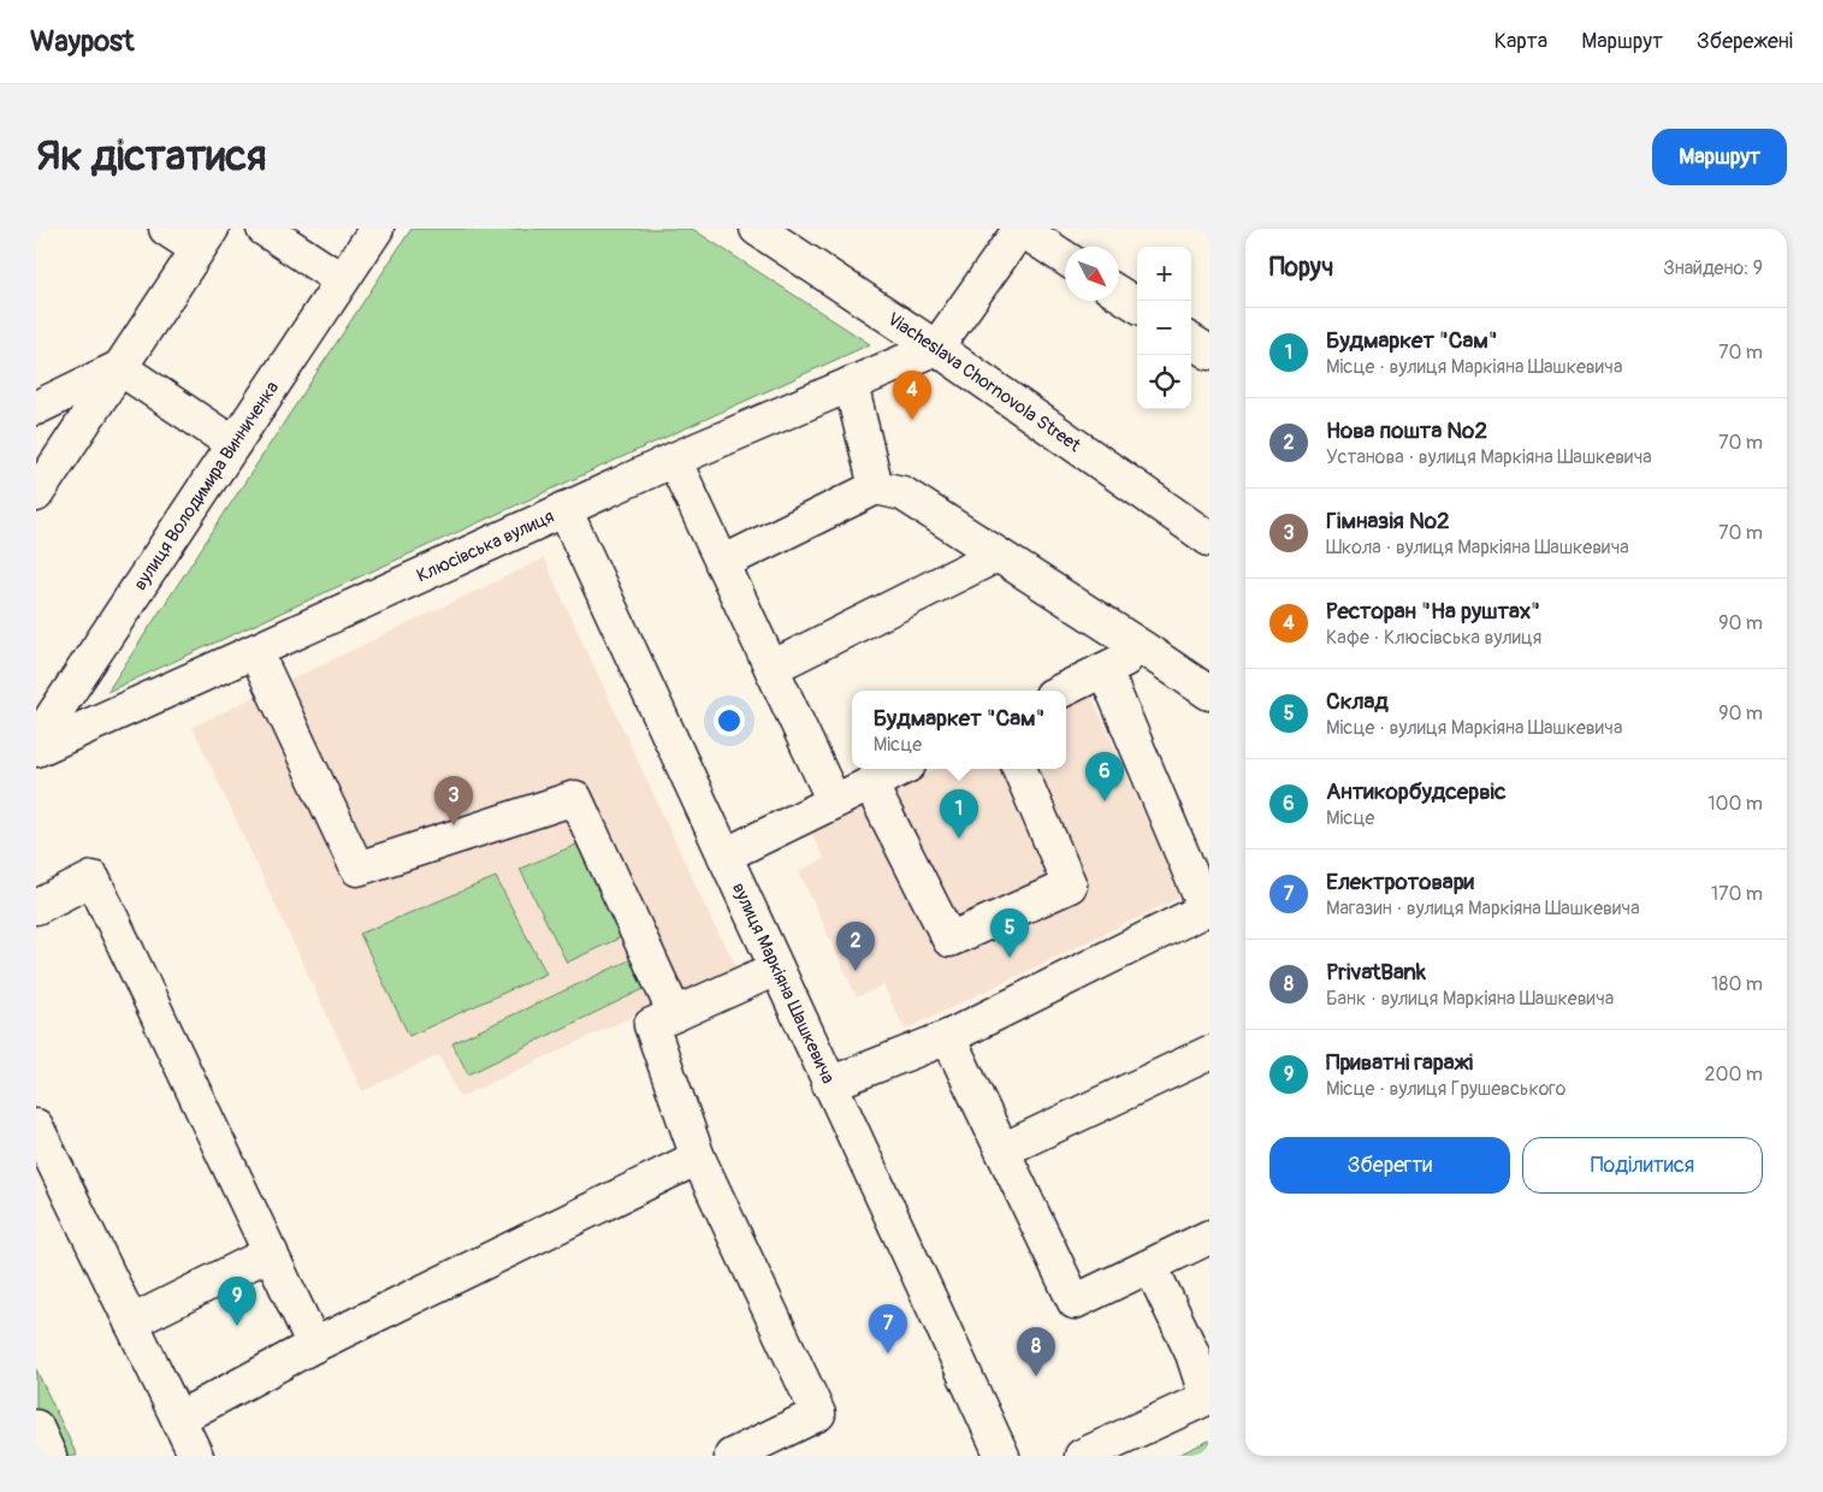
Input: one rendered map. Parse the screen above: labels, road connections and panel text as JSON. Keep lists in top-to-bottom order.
{
  "streets": {
    "street": [
      "Viacheslava Chornovola Street",
      "вулиця Володимира Винниченка",
      "Клюсівська вулиця",
      "вулиця Маркіяна Шашкевича"
    ]
  },
  "crossings": [
    ["Viacheslava Chornovola Street", "Клюсівська вулиця"],
    ["Клюсівська вулиця", "вулиця Маркіяна Шашкевича"]
  ],
  "north": "bottom right",
  "page": {
    "header": "Waypost",
    "nav": ["Карта", "Маршрут", "Збережені"],
    "buttons": [
      "Маршрут",
      ["Зберегти", "Поділитися"]
    ],
    "title": "Як дістатися",
    "heading": ["Поруч", "Знайдено: 9"],
    "map_buttons": ["+", "−"],
    "list": [
      {
        "mark": "1",
        "name": "Будмаркет \"Сам\"",
        "note": "Місце · вулиця Маркіяна Шашкевича",
        "value": "70 m"
      },
      {
        "mark": "2",
        "name": "Нова пошта №2",
        "note": "Установа · вулиця Маркіяна Шашкевича",
        "value": "70 m"
      },
      {
        "mark": "3",
        "name": "Гімназія №2",
        "note": "Школа · вулиця Маркіяна Шашкевича",
        "value": "70 m"
      },
      {
        "mark": "4",
        "name": "Ресторан \"На руштах\"",
        "note": "Кафе · Клюсівська вулиця",
        "value": "90 m"
      },
      {
        "mark": "5",
        "name": "Склад",
        "note": "Місце · вулиця Маркіяна Шашкевича",
        "value": "90 m"
      },
      {
        "mark": "6",
        "name": "Антикорбудсервіс",
        "note": "Місце",
        "value": "100 m"
      },
      {
        "mark": "7",
        "name": "Електротовари",
        "note": "Магазин · вулиця Маркіяна Шашкевича",
        "value": "170 m"
      },
      {
        "mark": "8",
        "name": "PrivatBank",
        "note": "Банк · вулиця Маркіяна Шашкевича",
        "value": "180 m"
      },
      {
        "mark": "9",
        "name": "Приватні гаражі",
        "note": "Місце · вулиця Грушевського",
        "value": "200 m"
      }
    ],
    "pins": [
      "4",
      "6",
      "3",
      "1",
      "5",
      "2",
      "9",
      "7",
      "8"
    ],
    "popup": ["Будмаркет \"Сам\"", "Місце"]
  }
}
